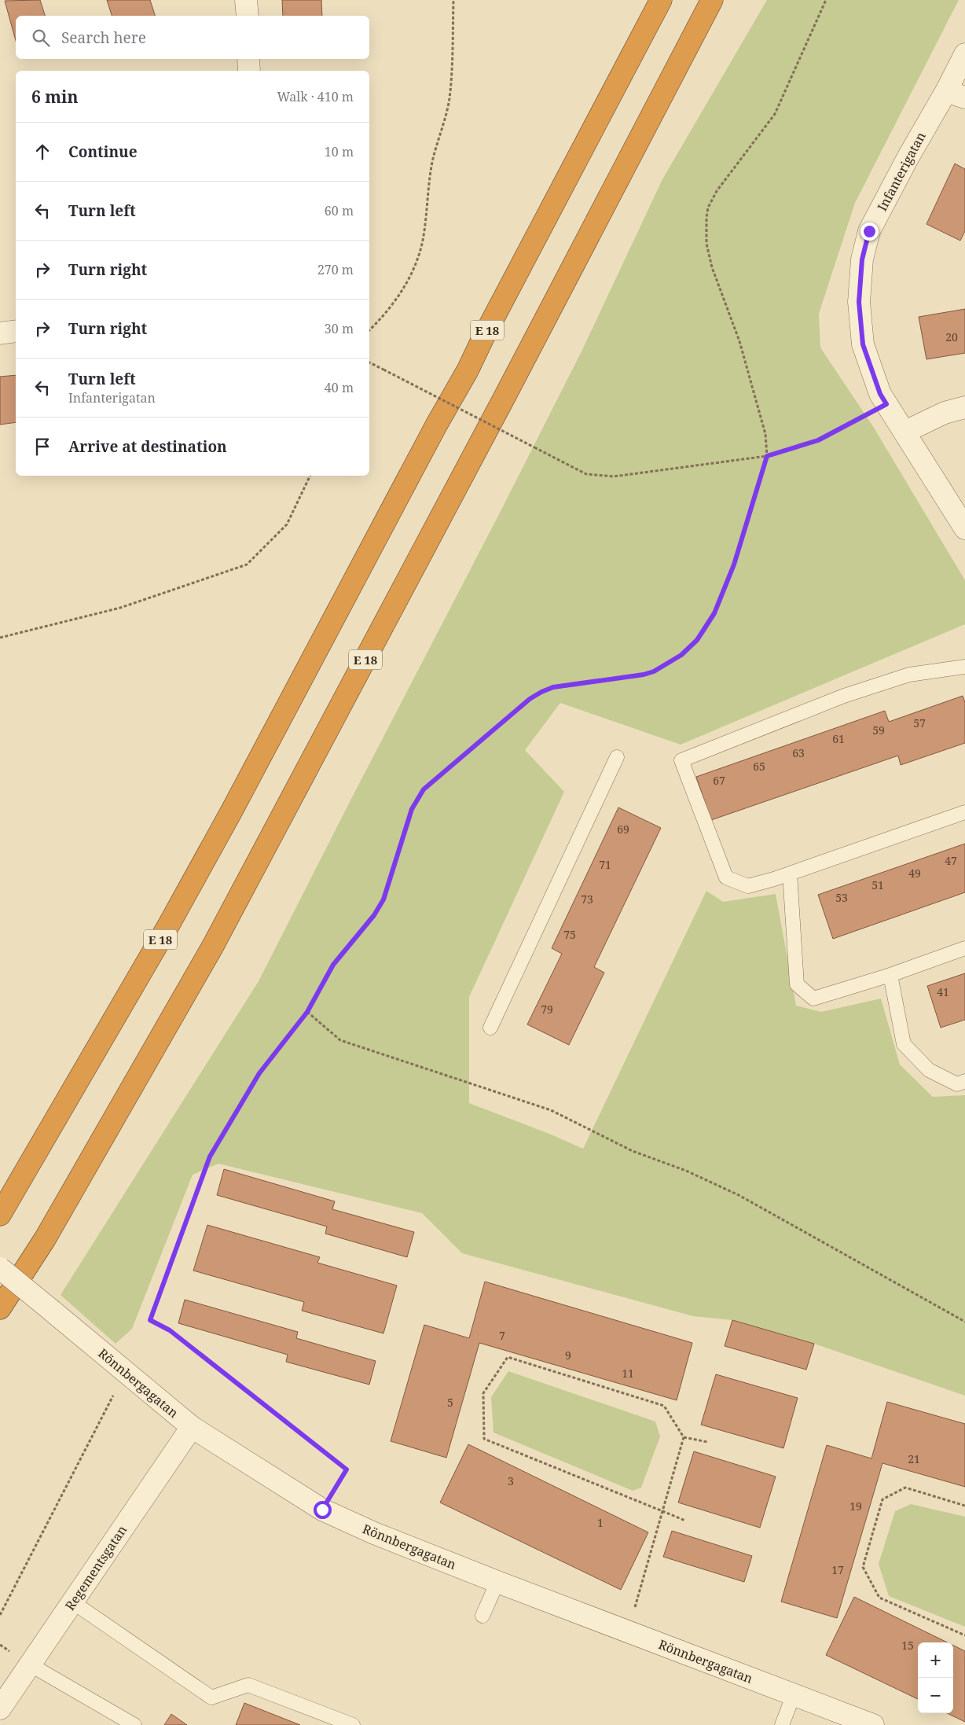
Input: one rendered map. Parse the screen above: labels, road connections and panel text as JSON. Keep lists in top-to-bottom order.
{
  "streets": {
    "highway": ["E 18"],
    "street": ["Infanterigatan", "Rönnbergagatan", "Regementsgatan"]
  },
  "crossings": [
    ["Rönnbergagatan", "Regementsgatan"]
  ],
  "house_numbers": [
    "20",
    "57",
    "59",
    "61",
    "63",
    "65",
    "67",
    "69",
    "47",
    "71",
    "49",
    "51",
    "53",
    "73",
    "75",
    "41",
    "79",
    "7",
    "9",
    "11",
    "5",
    "21",
    "3",
    "19",
    "1",
    "17",
    "15"
  ],
  "page": {
    "search": "Search here",
    "heading": ["6 min", "Walk · 410 m"],
    "list": [
      ["Continue", "10 m"],
      ["Turn left", "60 m"],
      ["Turn right", "270 m"],
      ["Turn right", "30 m"],
      ["Turn left", "Infanterigatan", "40 m"],
      "Arrive at destination"
    ],
    "map_buttons": ["+", "−"]
  }
}
